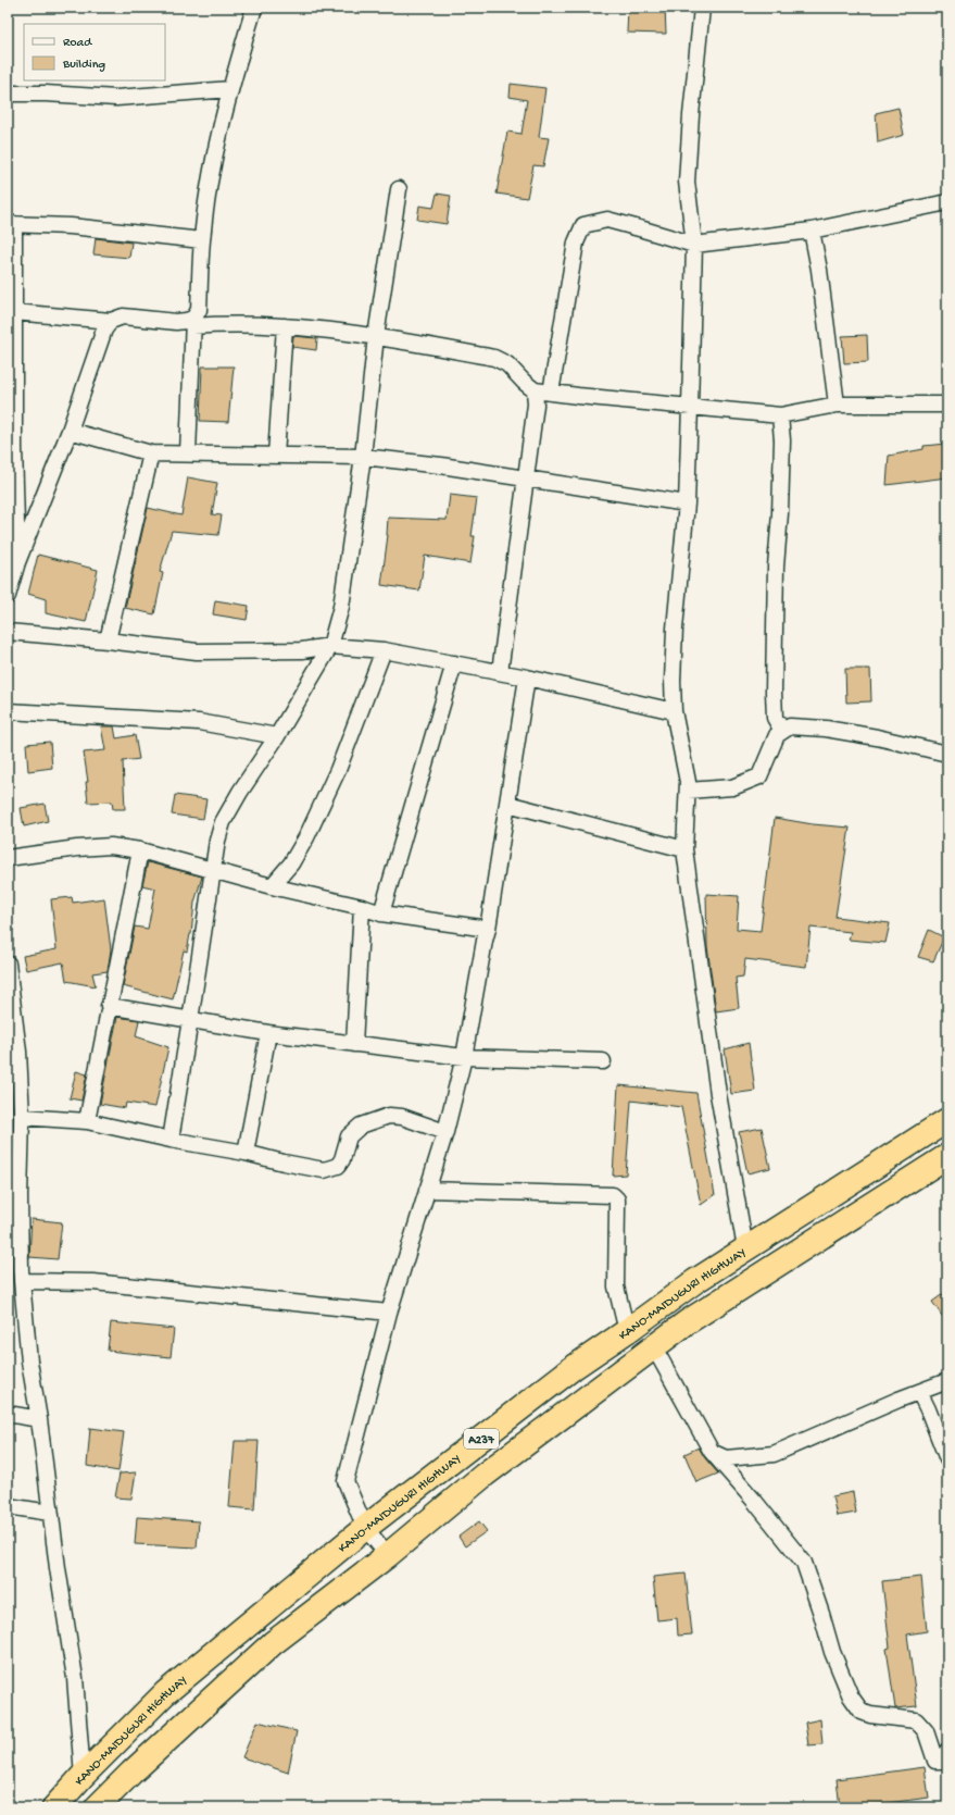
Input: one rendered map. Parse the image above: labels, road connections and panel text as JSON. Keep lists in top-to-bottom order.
{
  "streets": {
    "highway": ["KANO-MAIDUGURI HIGHWAY", "A237"]
  },
  "legend": ["Road", "Building"]
}
